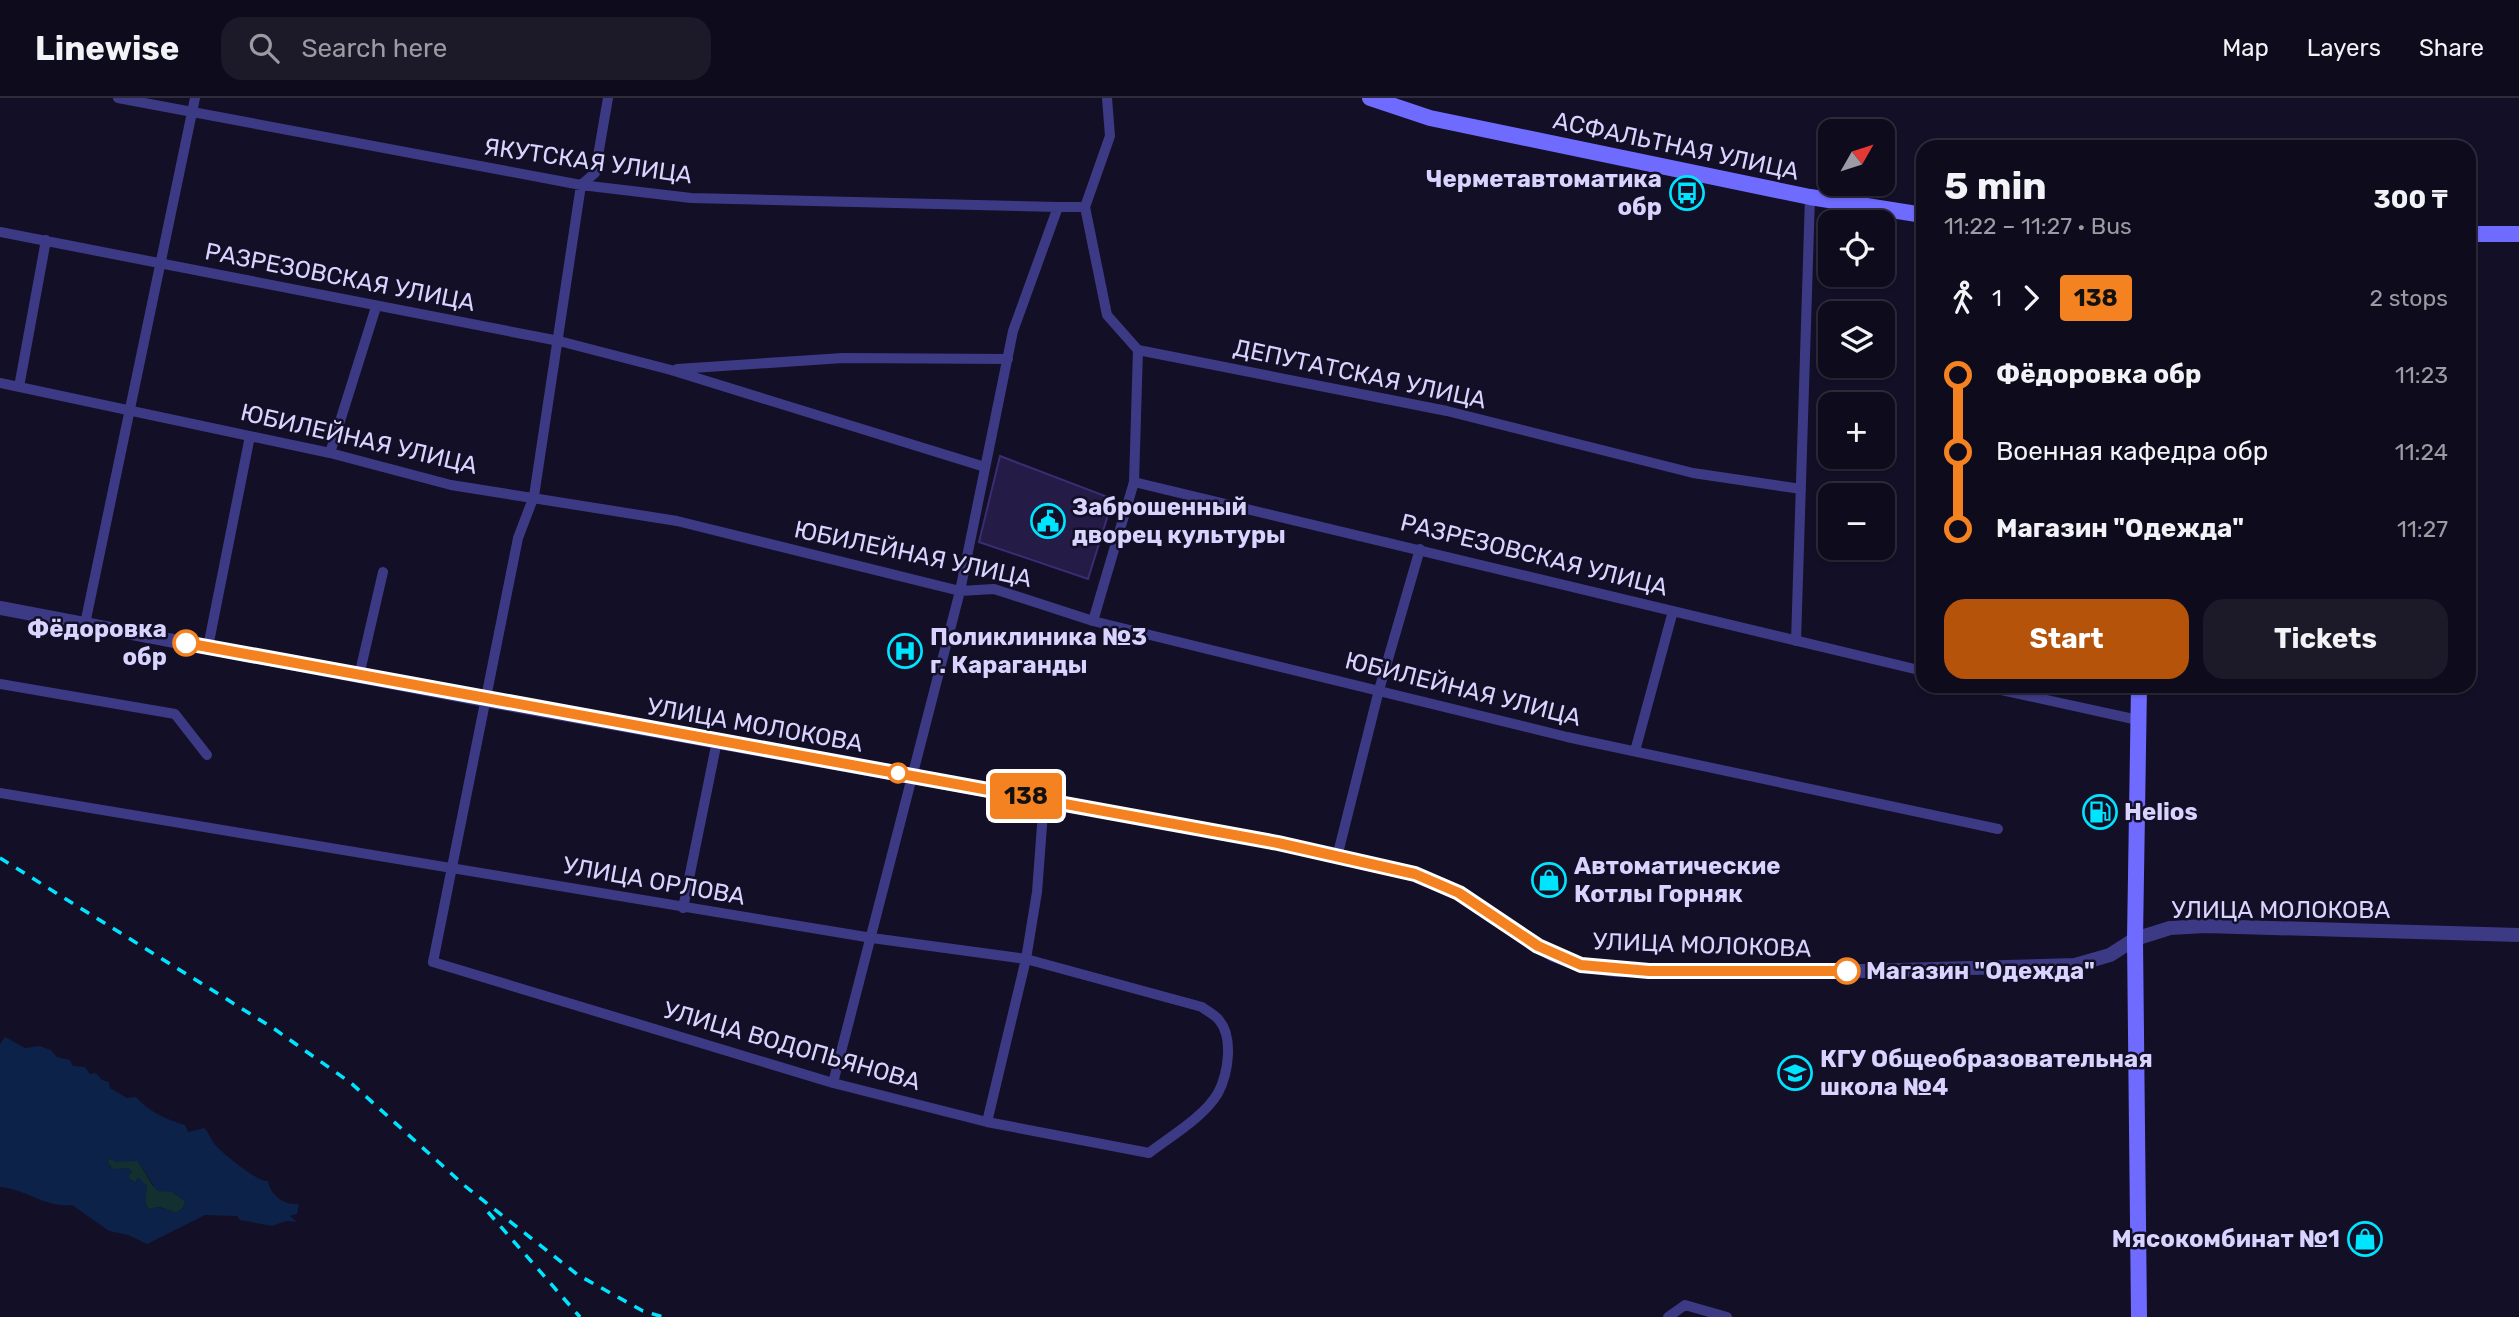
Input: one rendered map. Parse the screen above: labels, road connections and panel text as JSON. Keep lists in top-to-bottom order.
{
  "streets": {
    "main road": ["АСФАЛЬТНАЯ УЛИЦА"],
    "street": [
      "ЯКУТСКАЯ УЛИЦА",
      "РАЗРЕЗОВСКАЯ УЛИЦА",
      "ДЕПУТАТСКАЯ УЛИЦА",
      "ЮБИЛЕЙНАЯ УЛИЦА",
      "УЛИЦА МОЛОКОВА",
      "УЛИЦА ОРЛОВА",
      "УЛИЦА ВОДОПЬЯНОВА"
    ]
  },
  "crossings": [
    ["АСФАЛЬТНАЯ УЛИЦА", "РАЗРЕЗОВСКАЯ УЛИЦА"],
    ["АСФАЛЬТНАЯ УЛИЦА", "ДЕПУТАТСКАЯ УЛИЦА"],
    ["УЛИЦА ОРЛОВА", "УЛИЦА ВОДОПЬЯНОВА"]
  ],
  "places": {
    "bus stop": ["Черметавтоматика обр"],
    "public building": ["Заброшенный дворец культуры"],
    "other": ["Фёдоровка обр", "Магазин \"Одежда\""],
    "hospital": ["Поликлиника №3 г. Караганды"],
    "fuel station": ["Helios"],
    "shop": ["Автоматические Котлы Горняк", "Мясокомбинат №1"],
    "school or university": ["КГУ Общеобразовательная школа №4"]
  },
  "lines": ["bus line 138"],
  "north": "top right",
  "page": {
    "header": "Linewise",
    "search": "Search here",
    "nav": ["Map", "Layers", "Share"],
    "on_map": "138",
    "map_buttons": ["+", "−"],
    "heading": ["5 min", "11:22 – 11:27 · Bus", "300 ₸"],
    "legs": ["1", "138", "2 stops"],
    "list": [
      {
        "name": "Фёдоровка обр",
        "value": "11:23"
      },
      {
        "name": "Военная кафедра обр",
        "value": "11:24"
      },
      {
        "name": "Магазин \"Одежда\"",
        "value": "11:27"
      }
    ],
    "buttons": ["Start", "Tickets"]
  }
}
